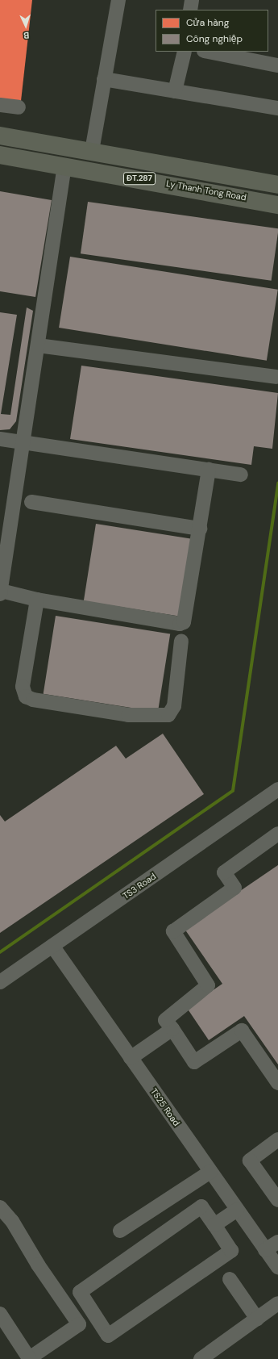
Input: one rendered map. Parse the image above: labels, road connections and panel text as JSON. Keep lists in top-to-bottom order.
{
  "streets": {
    "main road": ["ĐT.287", "Ly Thanh Tong Road"],
    "street": ["TS3 Road", "TS25 Road"]
  },
  "crossings": [
    ["TS3 Road", "TS25 Road"]
  ],
  "legend": ["Cửa hàng", "Công nghiệp"],
  "north": "bottom"
}
